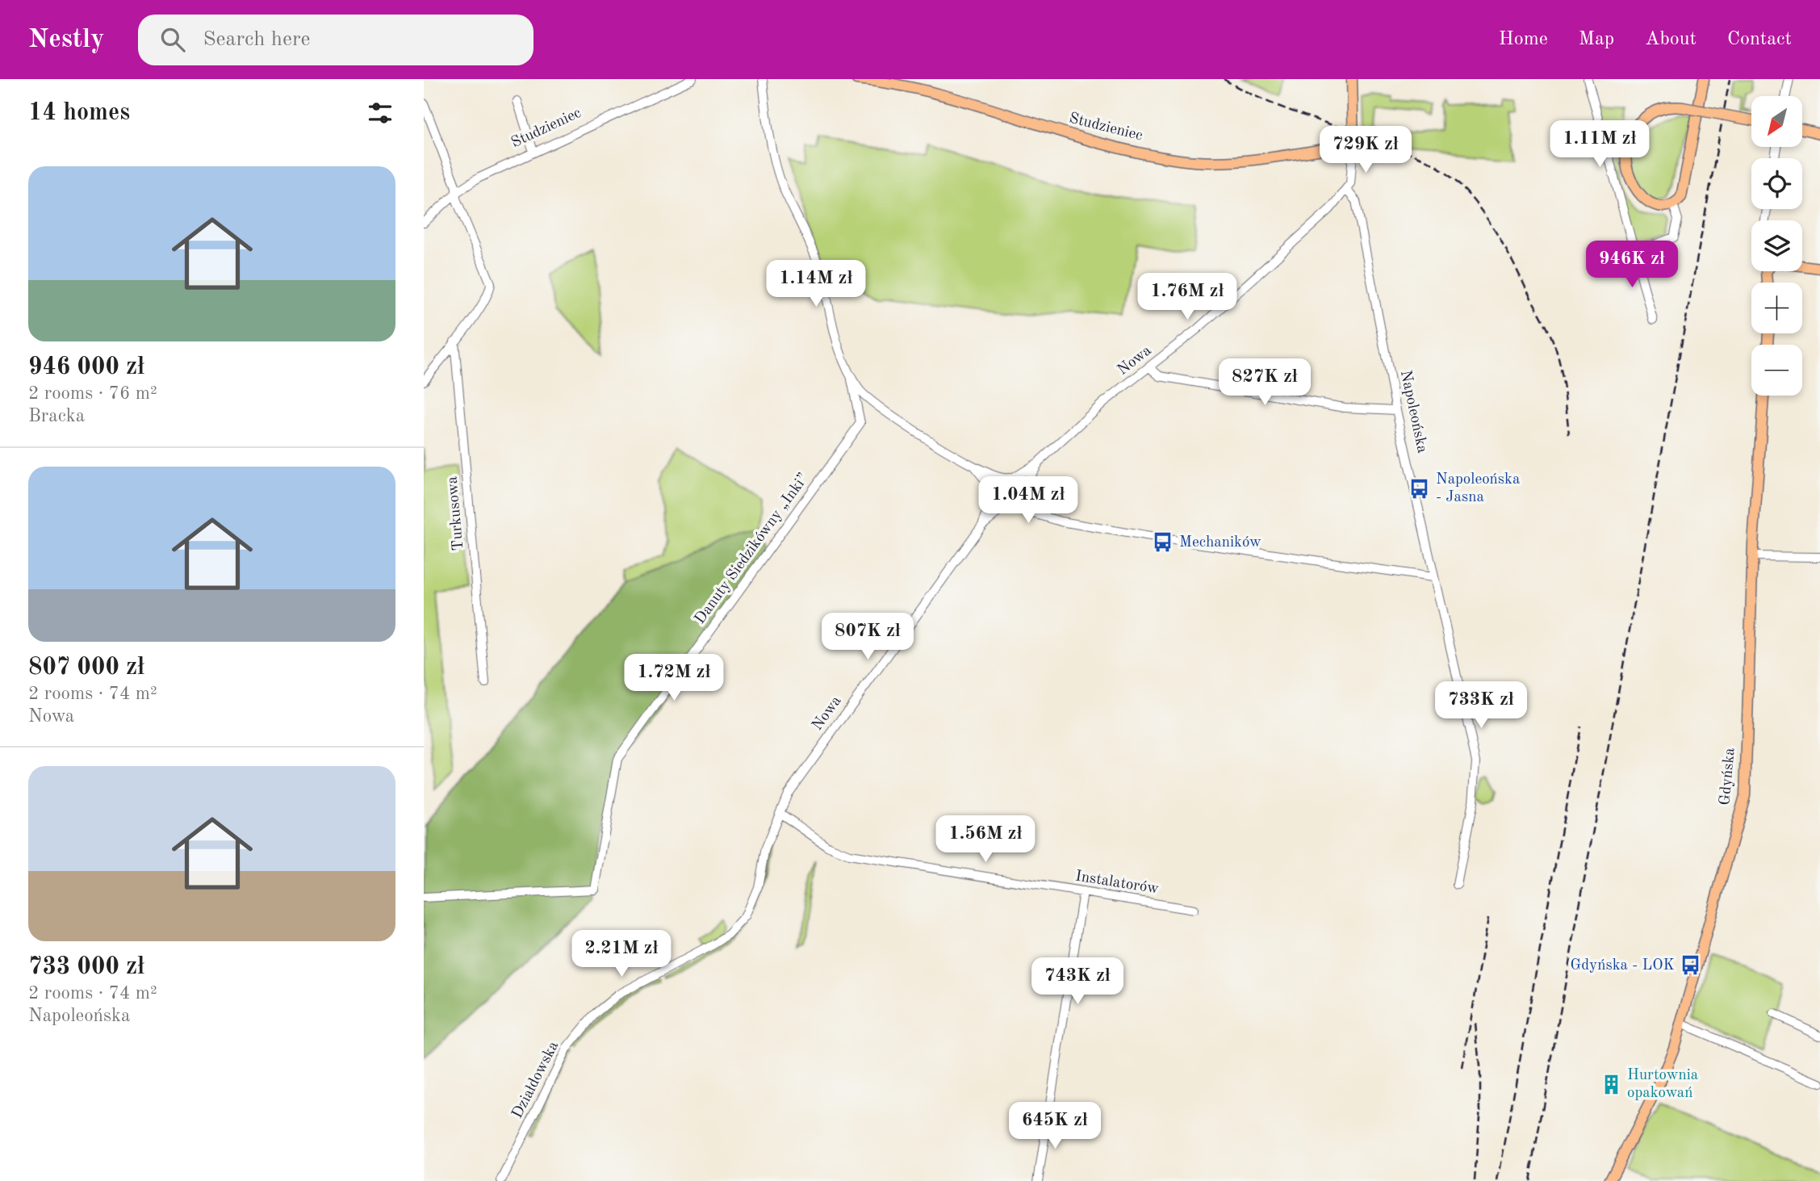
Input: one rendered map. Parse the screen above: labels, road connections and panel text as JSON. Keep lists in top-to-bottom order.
{
  "streets": {
    "main road": ["Studzieniec", "Gdyńska"],
    "street": [
      "Nowa",
      "Napoleońska",
      "Turkusowa",
      "Danuty Siedzikówny „Inki”",
      "Instalatorów",
      "Działdowska"
    ]
  },
  "crossings": [
    ["Nowa", "Napoleońska"],
    ["Nowa", "Instalatorów"],
    ["Nowa", "Działdowska"],
    ["Instalatorów", "Działdowska"]
  ],
  "places": {
    "bus stop": ["Napoleońska - Jasna", "Mechaników", "Gdyńska - LOK"],
    "building": ["Hurtownia opakowań"]
  },
  "north": "bottom left",
  "page": {
    "header": "Nestly",
    "search": "Search here",
    "nav": [
      "Home",
      "Map",
      "About",
      "Contact"
    ],
    "heading": "14 homes",
    "map_buttons": ["+", "−"],
    "price": [
      "1.11M zł",
      "729K zł",
      "946K zł",
      "1.14M zł",
      "1.76M zł",
      "827K zł",
      "1.04M zł",
      "807K zł",
      "1.72M zł",
      "733K zł",
      "1.56M zł",
      "2.21M zł",
      "743K zł",
      "645K zł"
    ],
    "list": [
      {
        "name": "946 000 zł",
        "note": "2 rooms · 76 m² · Bracka"
      },
      {
        "name": "807 000 zł",
        "note": "2 rooms · 74 m² · Nowa"
      },
      {
        "name": "733 000 zł",
        "note": "2 rooms · 74 m² · Napoleońska"
      }
    ]
  }
}
